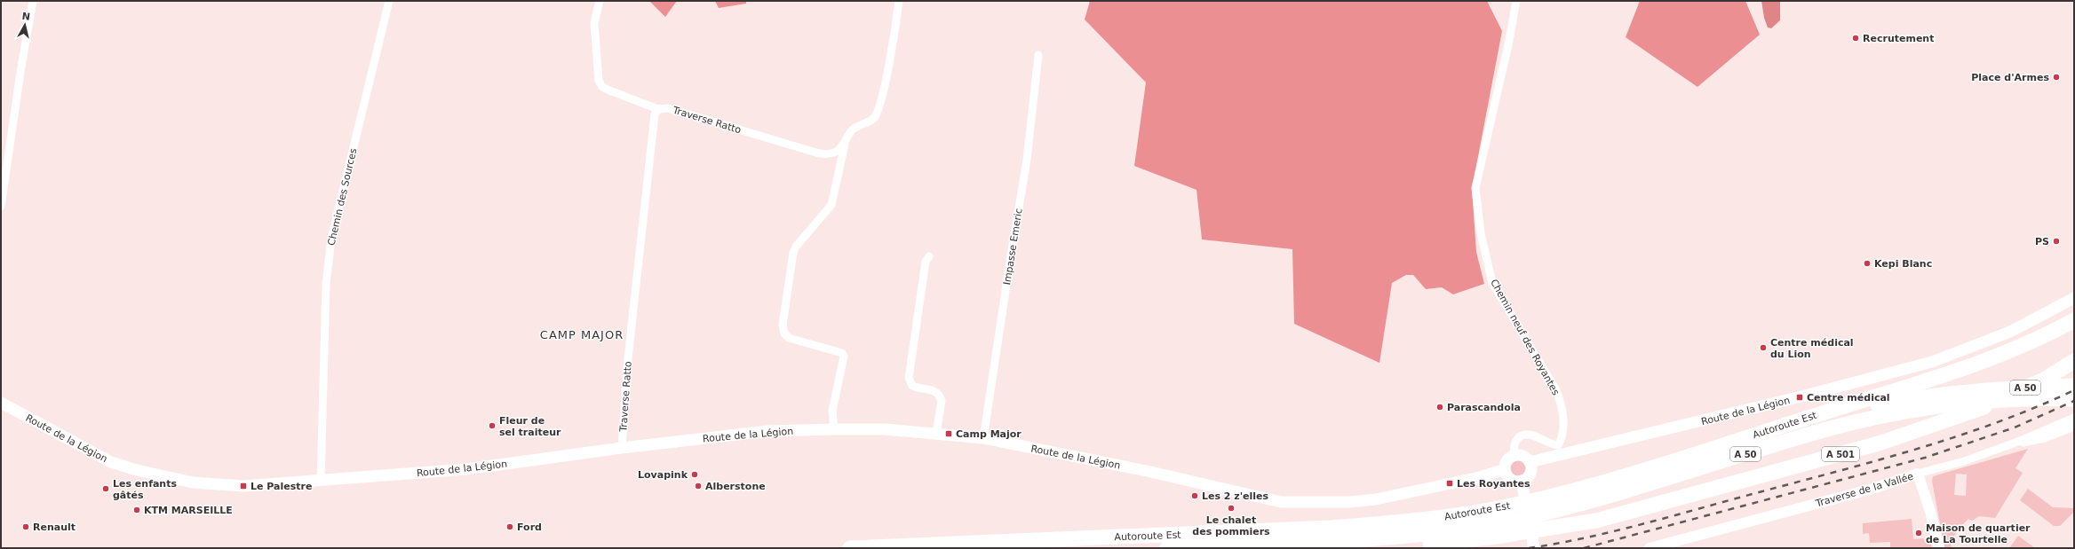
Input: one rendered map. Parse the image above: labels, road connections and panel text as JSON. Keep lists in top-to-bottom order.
{
  "streets": {
    "highway": ["A 50", "Autoroute Est", "A 501"],
    "main road": ["Route de la Légion"],
    "street": [
      "Traverse Ratto",
      "Chemin des Sources",
      "Impasse Emeric",
      "Chemin neuf des Royantes",
      "Traverse de la Vallée"
    ]
  },
  "crossings": [
    ["Traverse Ratto", "Route de la Légion"],
    ["Chemin des Sources", "Route de la Légion"],
    ["Impasse Emeric", "Route de la Légion"],
    ["Chemin neuf des Royantes", "Route de la Légion"],
    ["A 50", "Autoroute Est"]
  ],
  "districts": ["CAMP MAJOR"],
  "places": {
    "other": [
      "Recrutement",
      "Place d'Armes",
      "PS",
      "Kepi Blanc",
      "Centre médical du Lion",
      "Parascandola",
      "Fleur de sel traiteur",
      "Lovapink",
      "Alberstone",
      "Les enfants gâtés",
      "Les 2 z'elles",
      "Le chalet des pommiers",
      "KTM MARSEILLE",
      "Renault",
      "Ford",
      "Maison de quartier de La Tourtelle"
    ],
    "transit": [
      "Centre médical",
      "Camp Major",
      "Les Royantes",
      "Le Palestre"
    ]
  },
  "north": "top"
}
